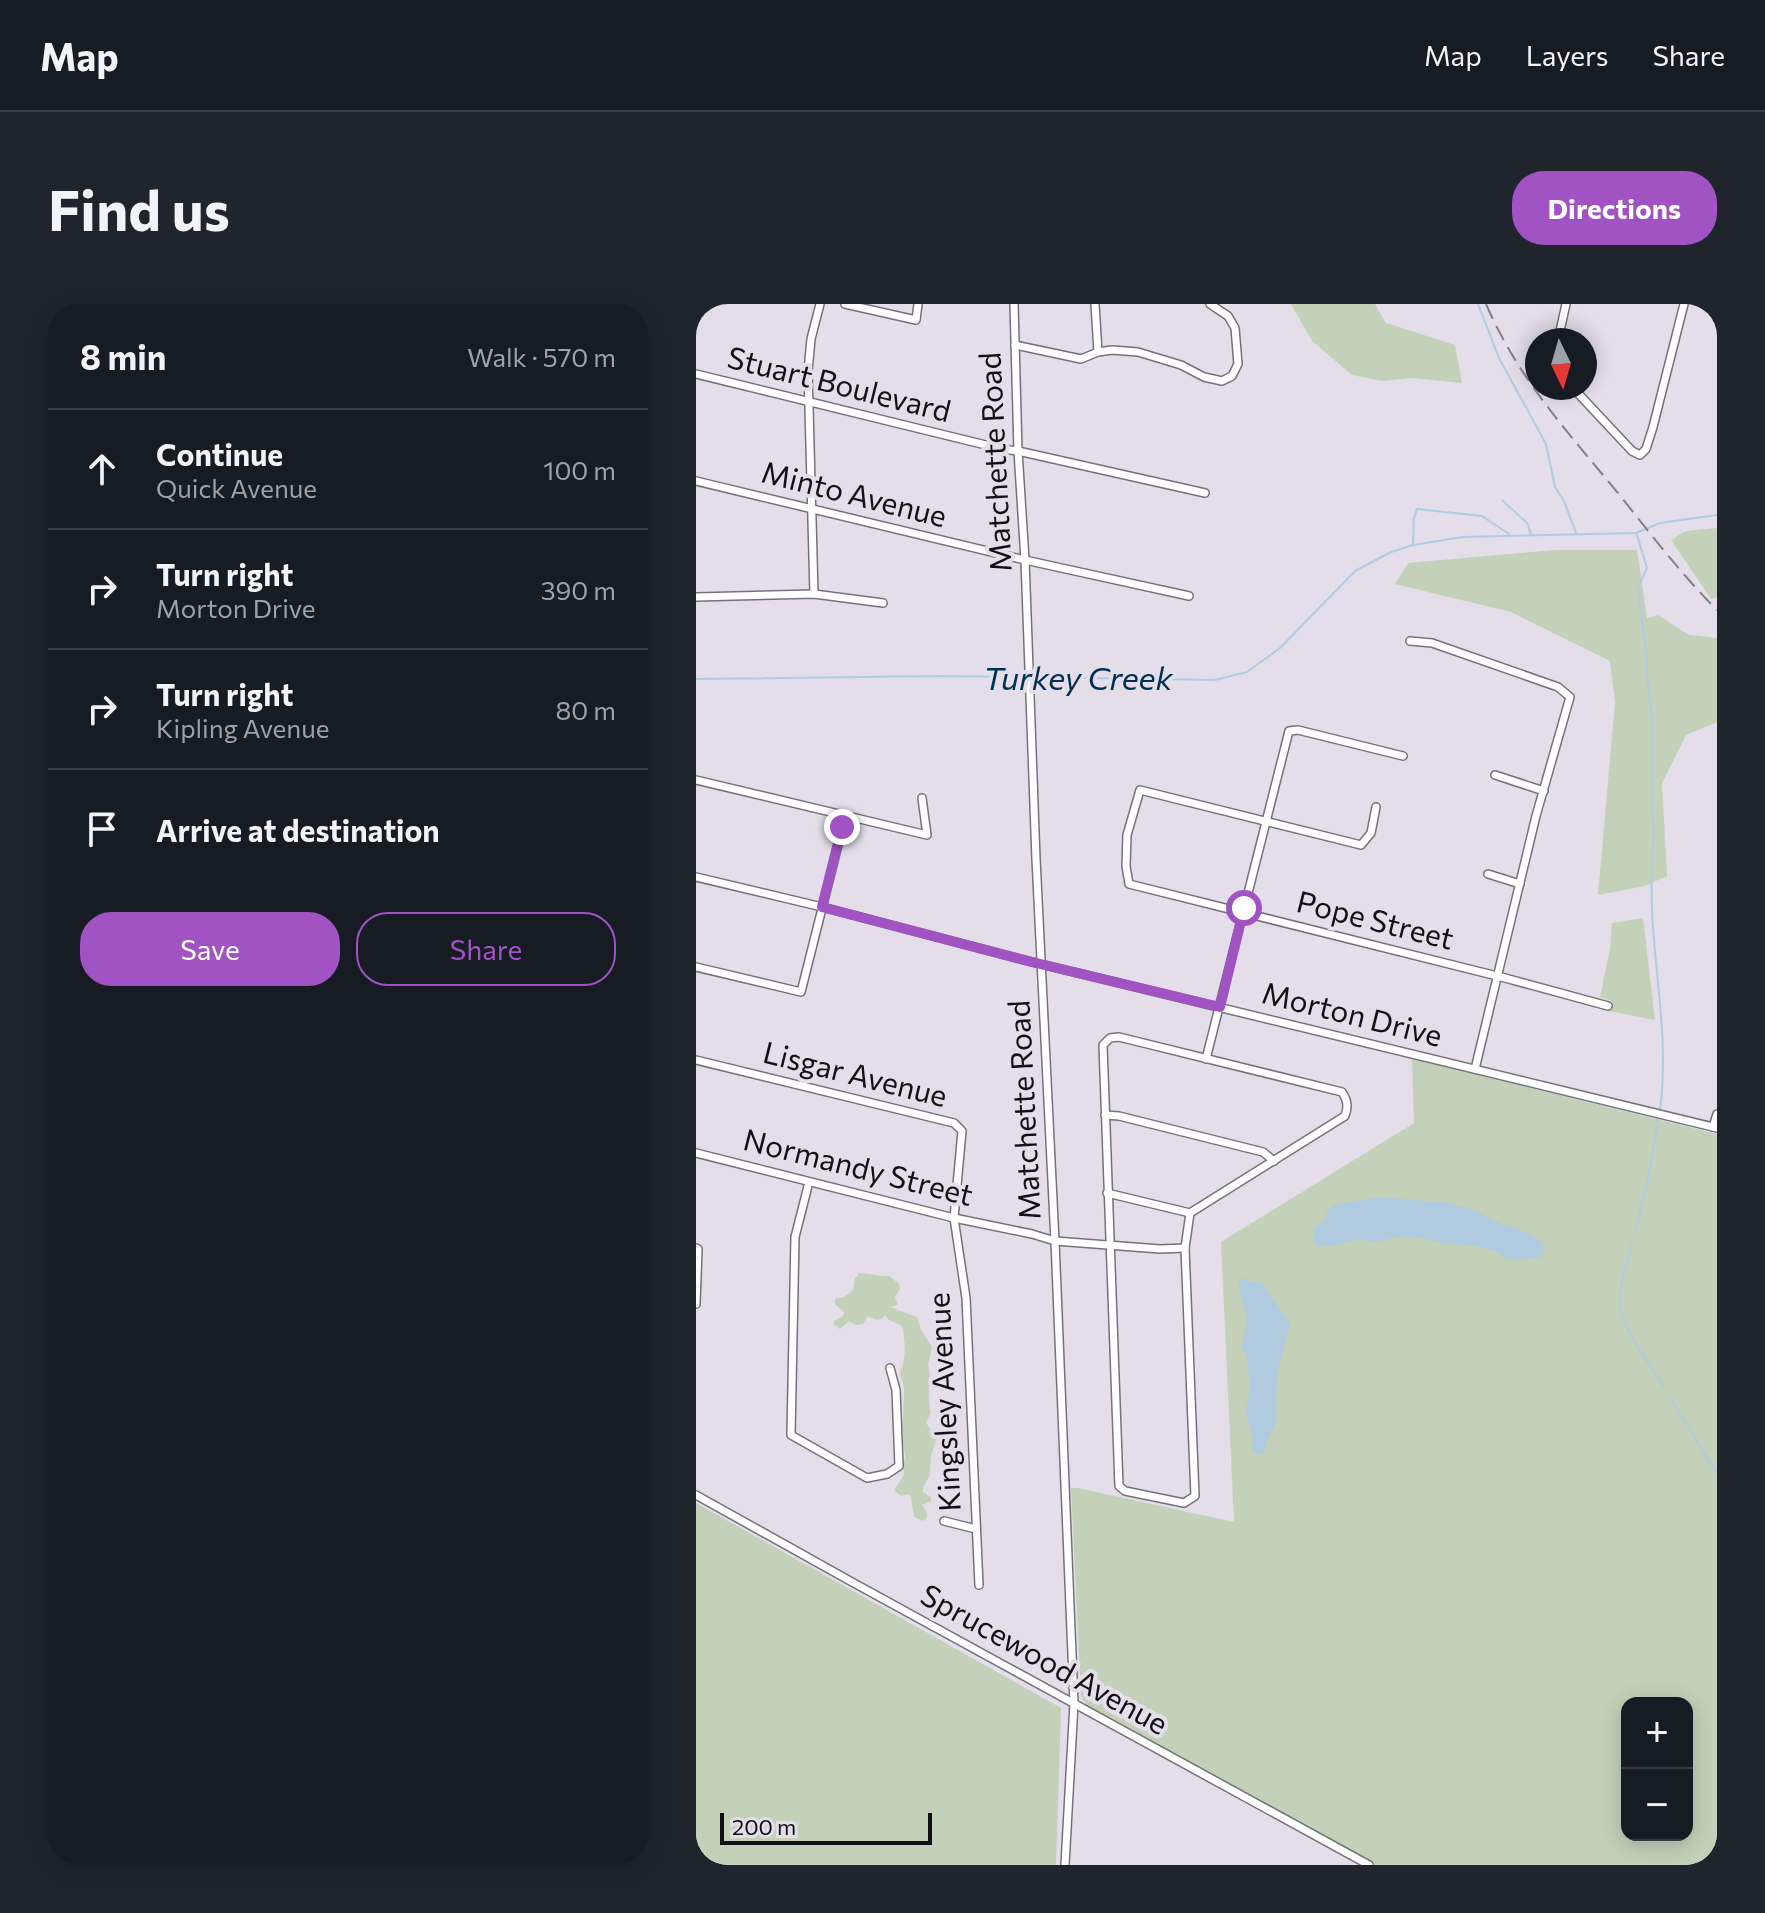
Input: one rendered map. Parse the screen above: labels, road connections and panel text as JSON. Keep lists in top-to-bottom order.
{
  "streets": {
    "street": [
      "Stuart Boulevard",
      "Matchette Road",
      "Minto Avenue",
      "Pope Street",
      "Morton Drive",
      "Lisgar Avenue",
      "Normandy Street",
      "Kingsley Avenue",
      "Sprucewood Avenue"
    ]
  },
  "crossings": [
    ["Stuart Boulevard", "Matchette Road"],
    ["Matchette Road", "Minto Avenue"],
    ["Matchette Road", "Morton Drive"],
    ["Matchette Road", "Normandy Street"],
    ["Matchette Road", "Sprucewood Avenue"],
    ["Lisgar Avenue", "Normandy Street"],
    ["Lisgar Avenue", "Kingsley Avenue"],
    ["Normandy Street", "Kingsley Avenue"]
  ],
  "water": ["Turkey Creek"],
  "scale_bar": "200 m",
  "north": "bottom",
  "page": {
    "header": "Map",
    "nav": ["Map", "Layers", "Share"],
    "buttons": [
      "Directions",
      ["Save", "Share"]
    ],
    "title": "Find us",
    "heading": ["8 min", "Walk · 570 m"],
    "list": [
      ["Continue", "Quick Avenue", "100 m"],
      ["Turn right", "Morton Drive", "390 m"],
      ["Turn right", "Kipling Avenue", "80 m"],
      "Arrive at destination"
    ],
    "map_buttons": ["+", "−"],
    "scale": "200 m"
  }
}
